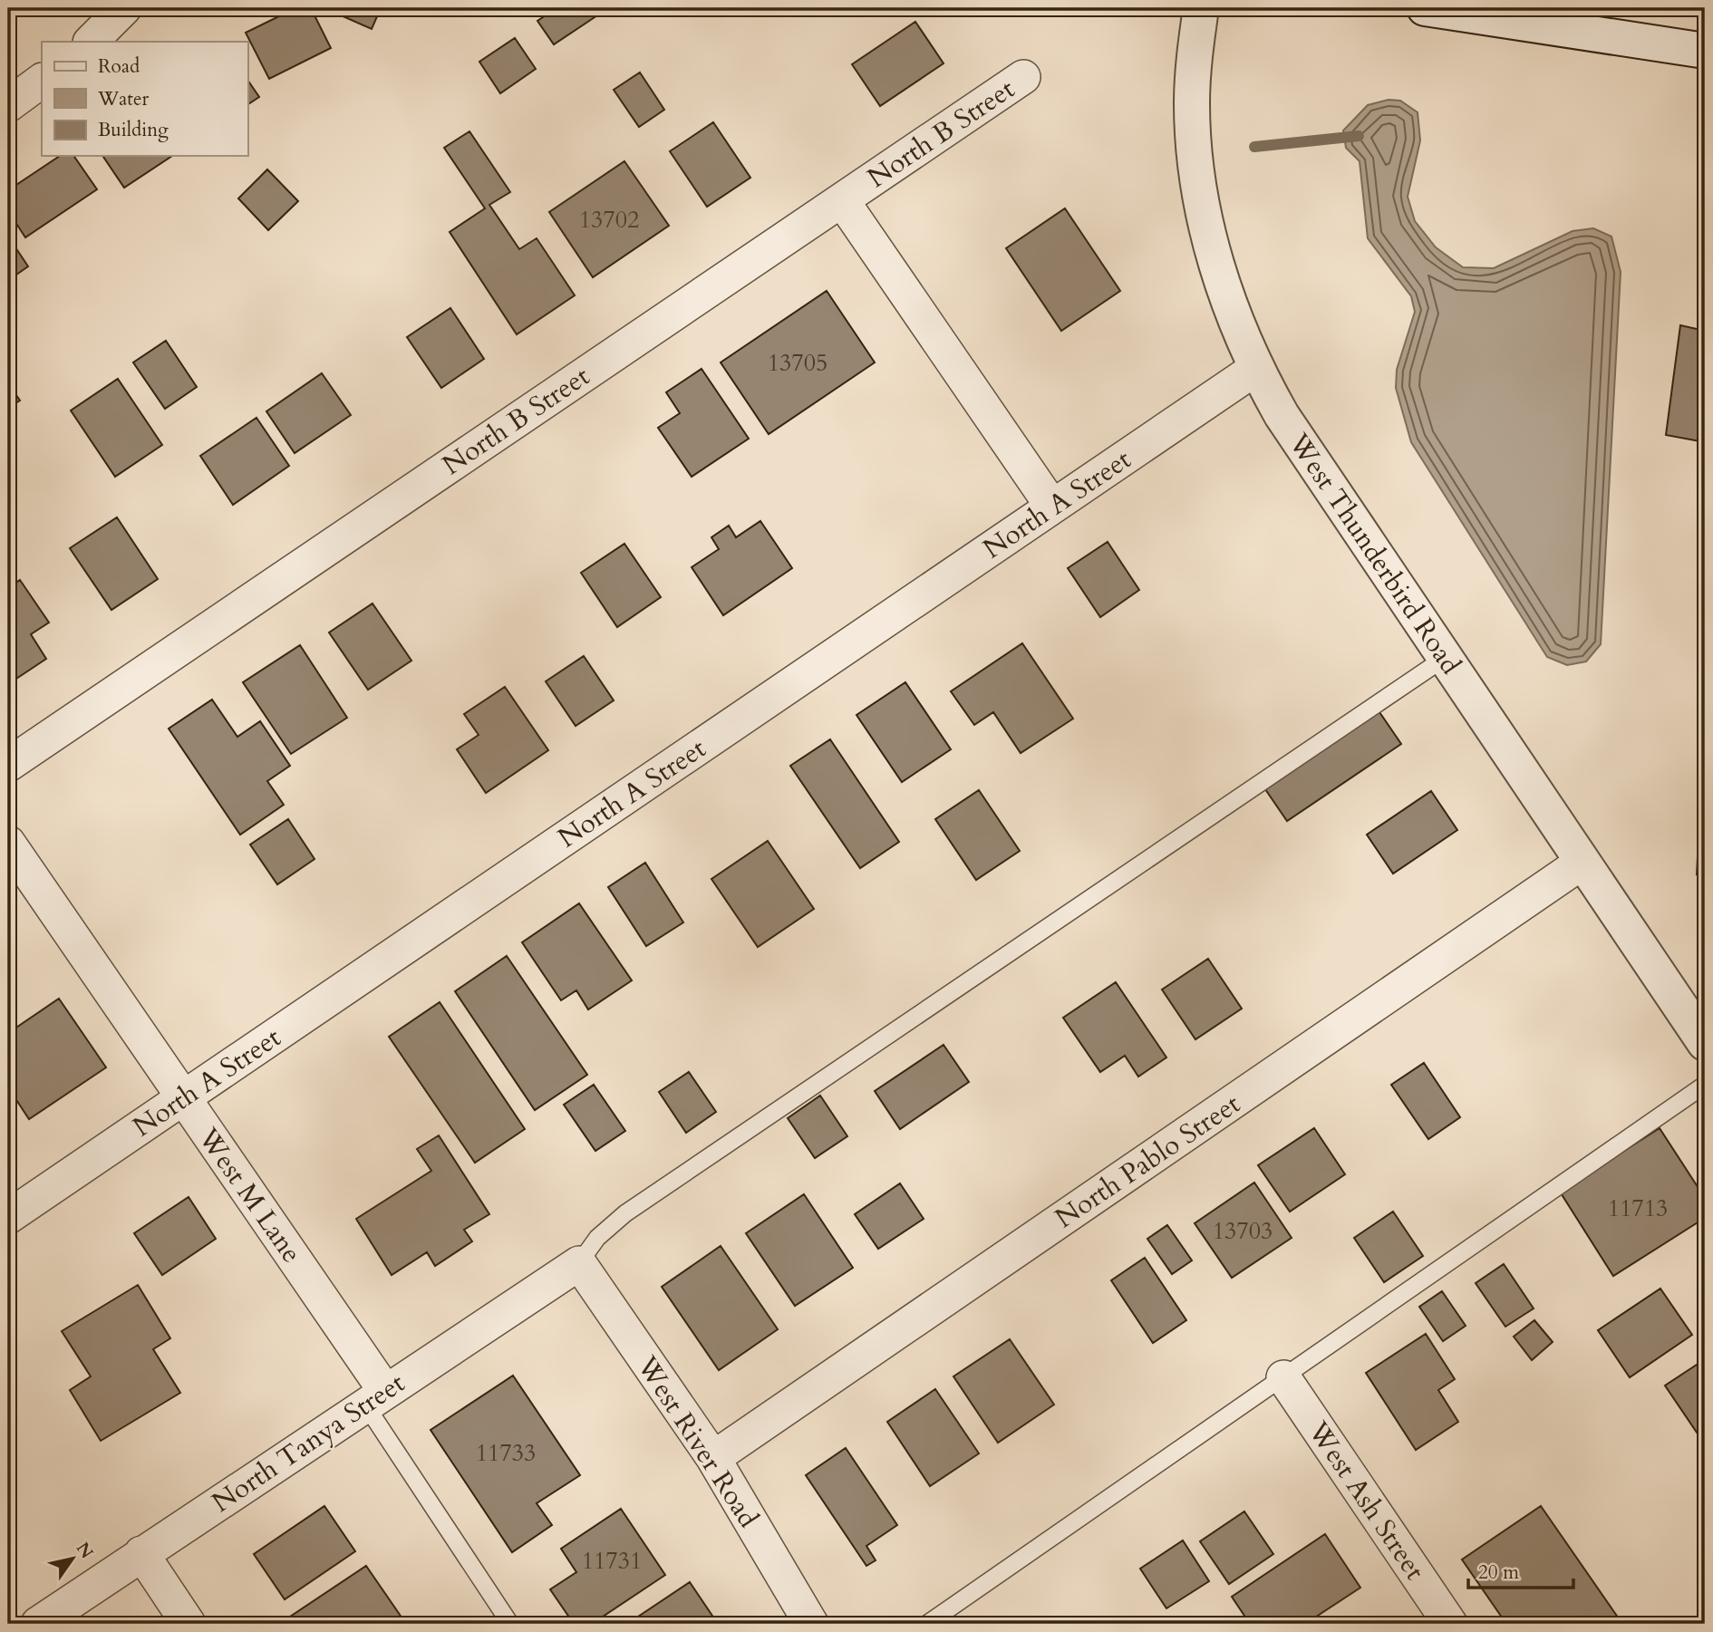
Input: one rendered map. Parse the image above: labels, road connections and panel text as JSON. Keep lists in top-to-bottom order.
{
  "streets": {
    "street": [
      "North B Street",
      "North A Street",
      "West Thunderbird Road",
      "North Pablo Street",
      "West M Lane",
      "West River Road",
      "North Tanya Street",
      "West Ash Street"
    ]
  },
  "crossings": [
    ["North A Street", "West Thunderbird Road"],
    ["North A Street", "West M Lane"],
    ["West Thunderbird Road", "North Pablo Street"],
    ["North Pablo Street", "West River Road"],
    ["West M Lane", "North Tanya Street"],
    ["West River Road", "North Tanya Street"]
  ],
  "house_numbers": [
    "13702",
    "13705",
    "11713",
    "13703",
    "11733",
    "11731"
  ],
  "legend": ["Road", "Water", "Building"],
  "scale_bar": "20 m",
  "north": "top right"
}
